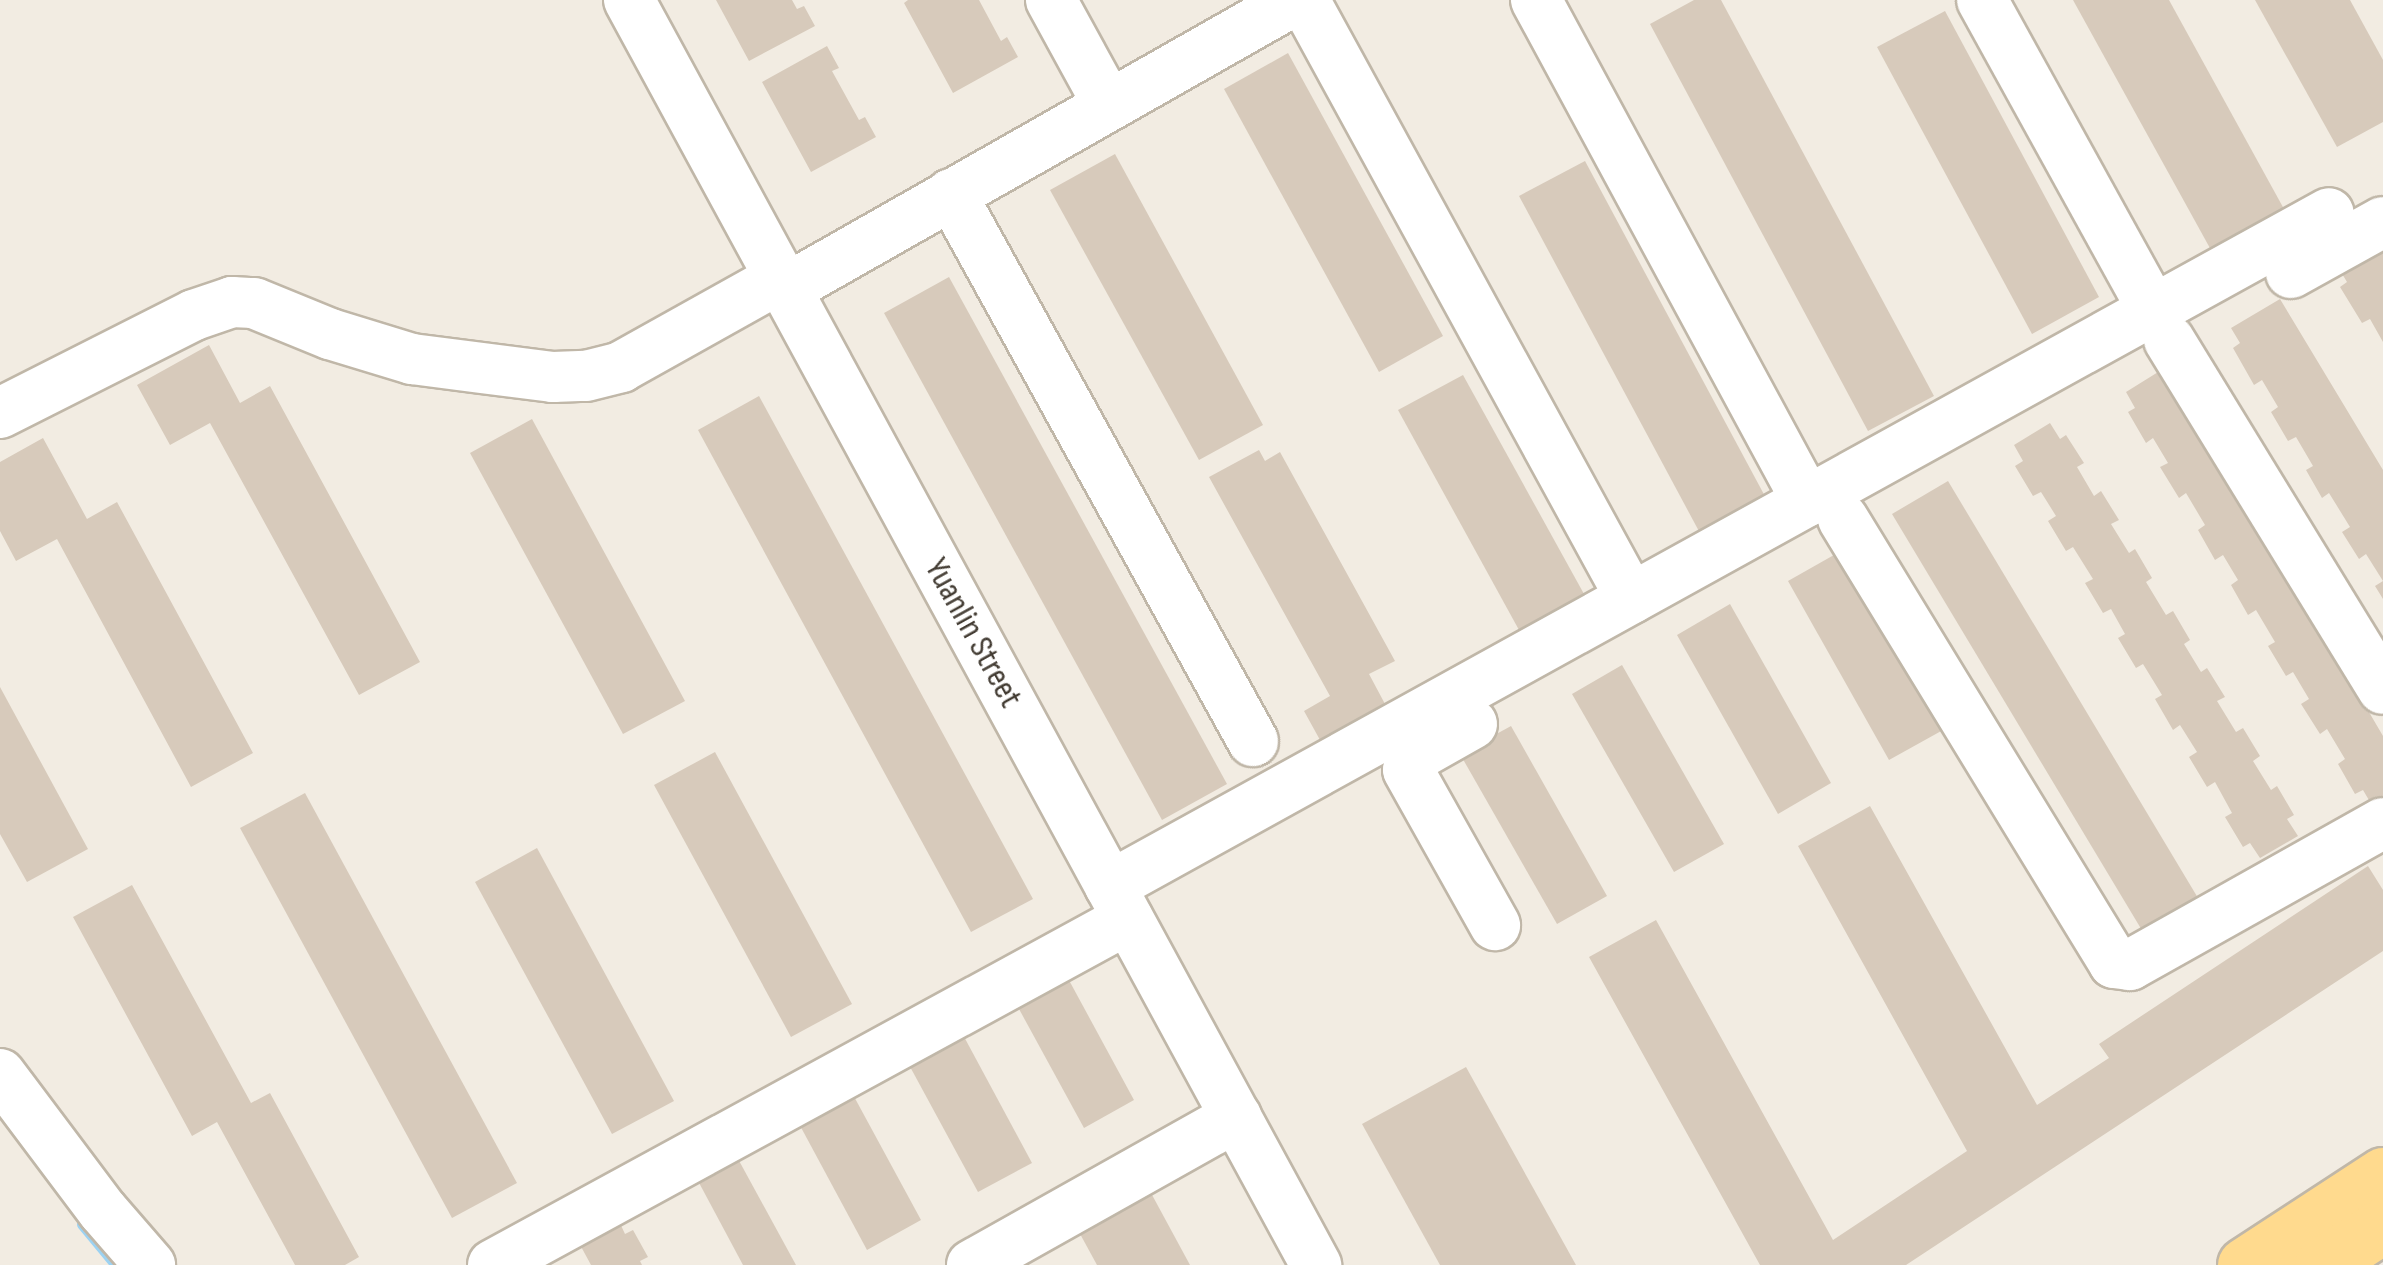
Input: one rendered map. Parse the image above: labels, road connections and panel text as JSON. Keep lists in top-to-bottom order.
{
  "streets": {
    "street": ["Yuanlin Street"]
  }
}
